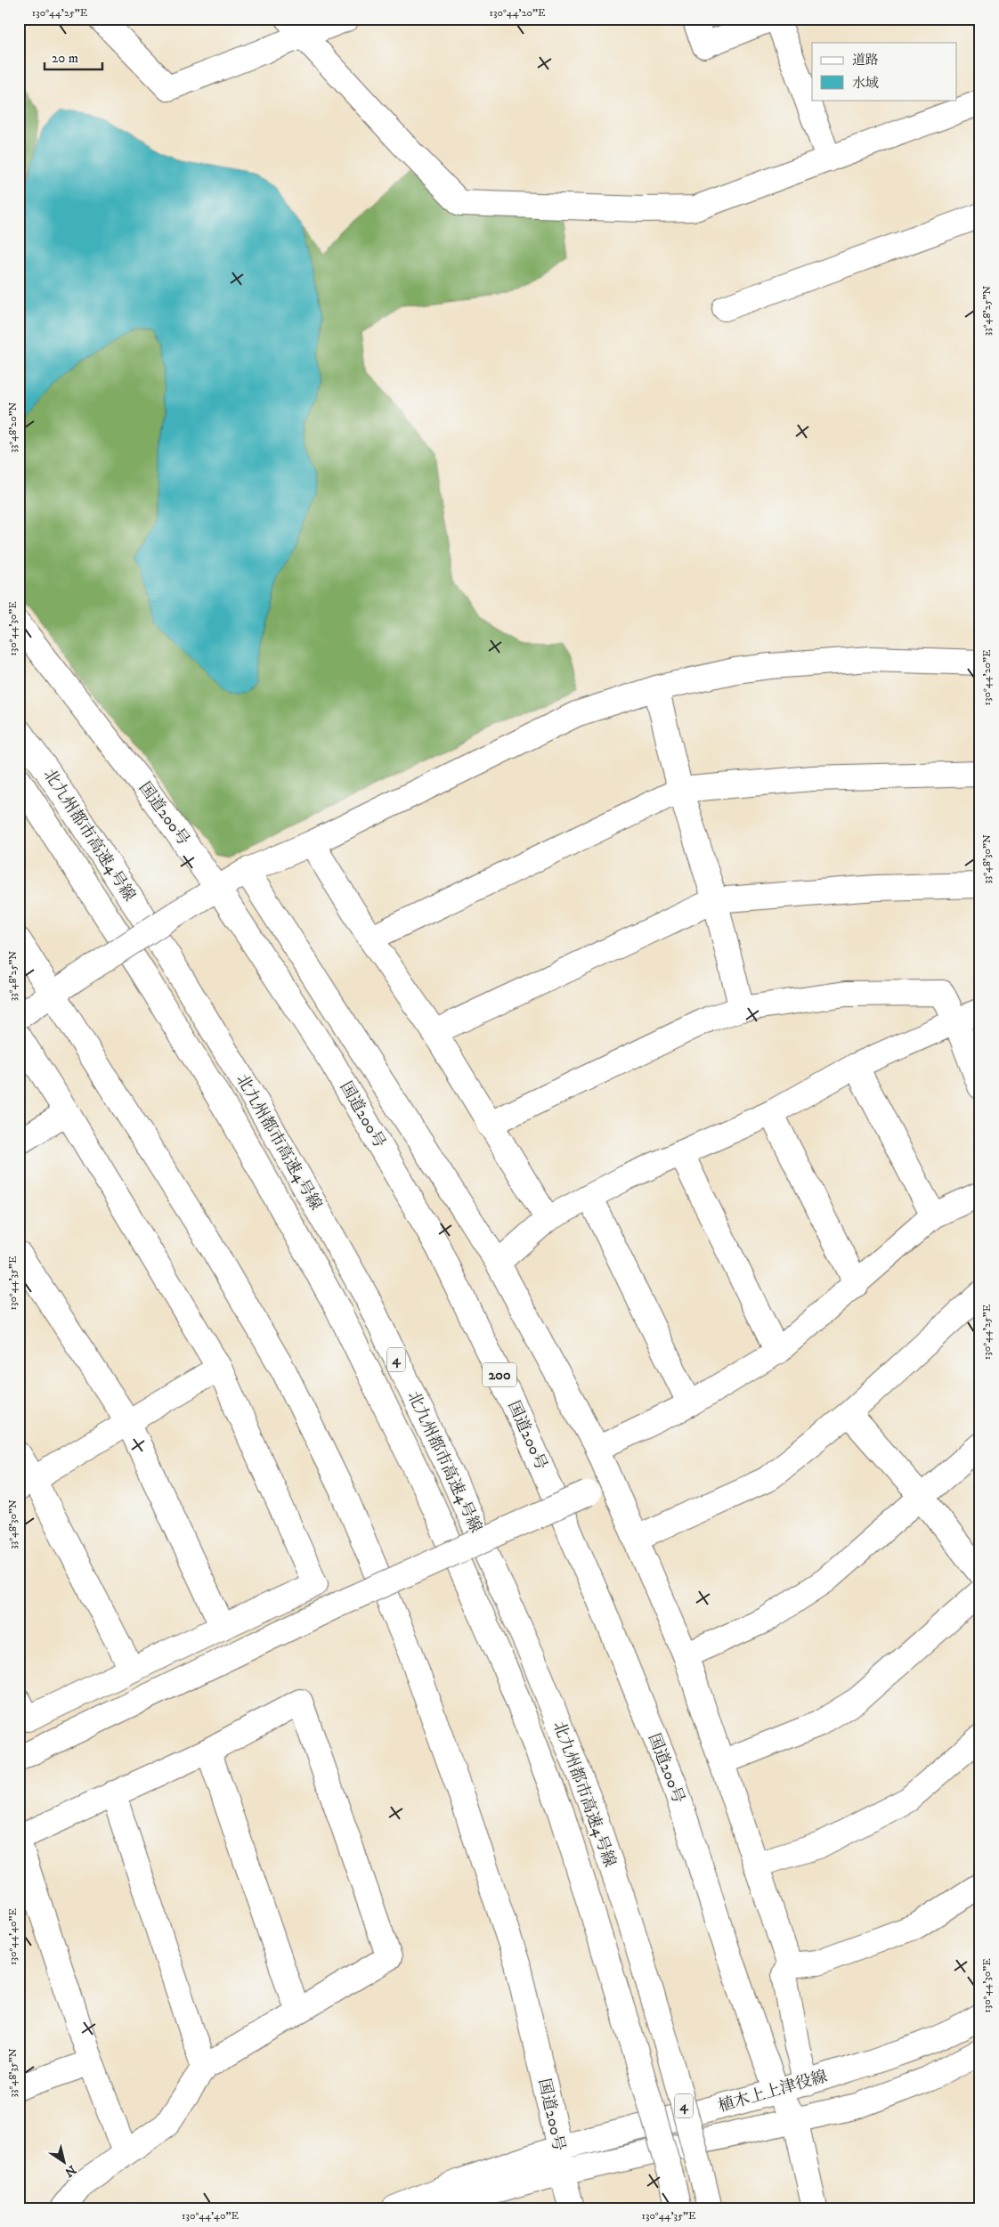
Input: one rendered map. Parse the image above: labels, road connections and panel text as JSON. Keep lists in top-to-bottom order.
{
  "streets": {
    "main road": [
      "国道200号",
      "北九州都市高速4号線",
      "4",
      "200",
      "植木上上津役線"
    ]
  },
  "crossings": [
    ["国道200号", "植木上上津役線"]
  ],
  "legend": ["道路", "水域"],
  "scale_bar": "20 m",
  "north": "bottom right",
  "coordinates": [
    "130°44'25\"E",
    "130°44'20\"E",
    "33°48'25\"N",
    "33°48'20\"N",
    "130°44'30\"E",
    "33°48'30\"N",
    "130°44'35\"E",
    "130°44'40\"E",
    "33°48'35\"N"
  ]
}
